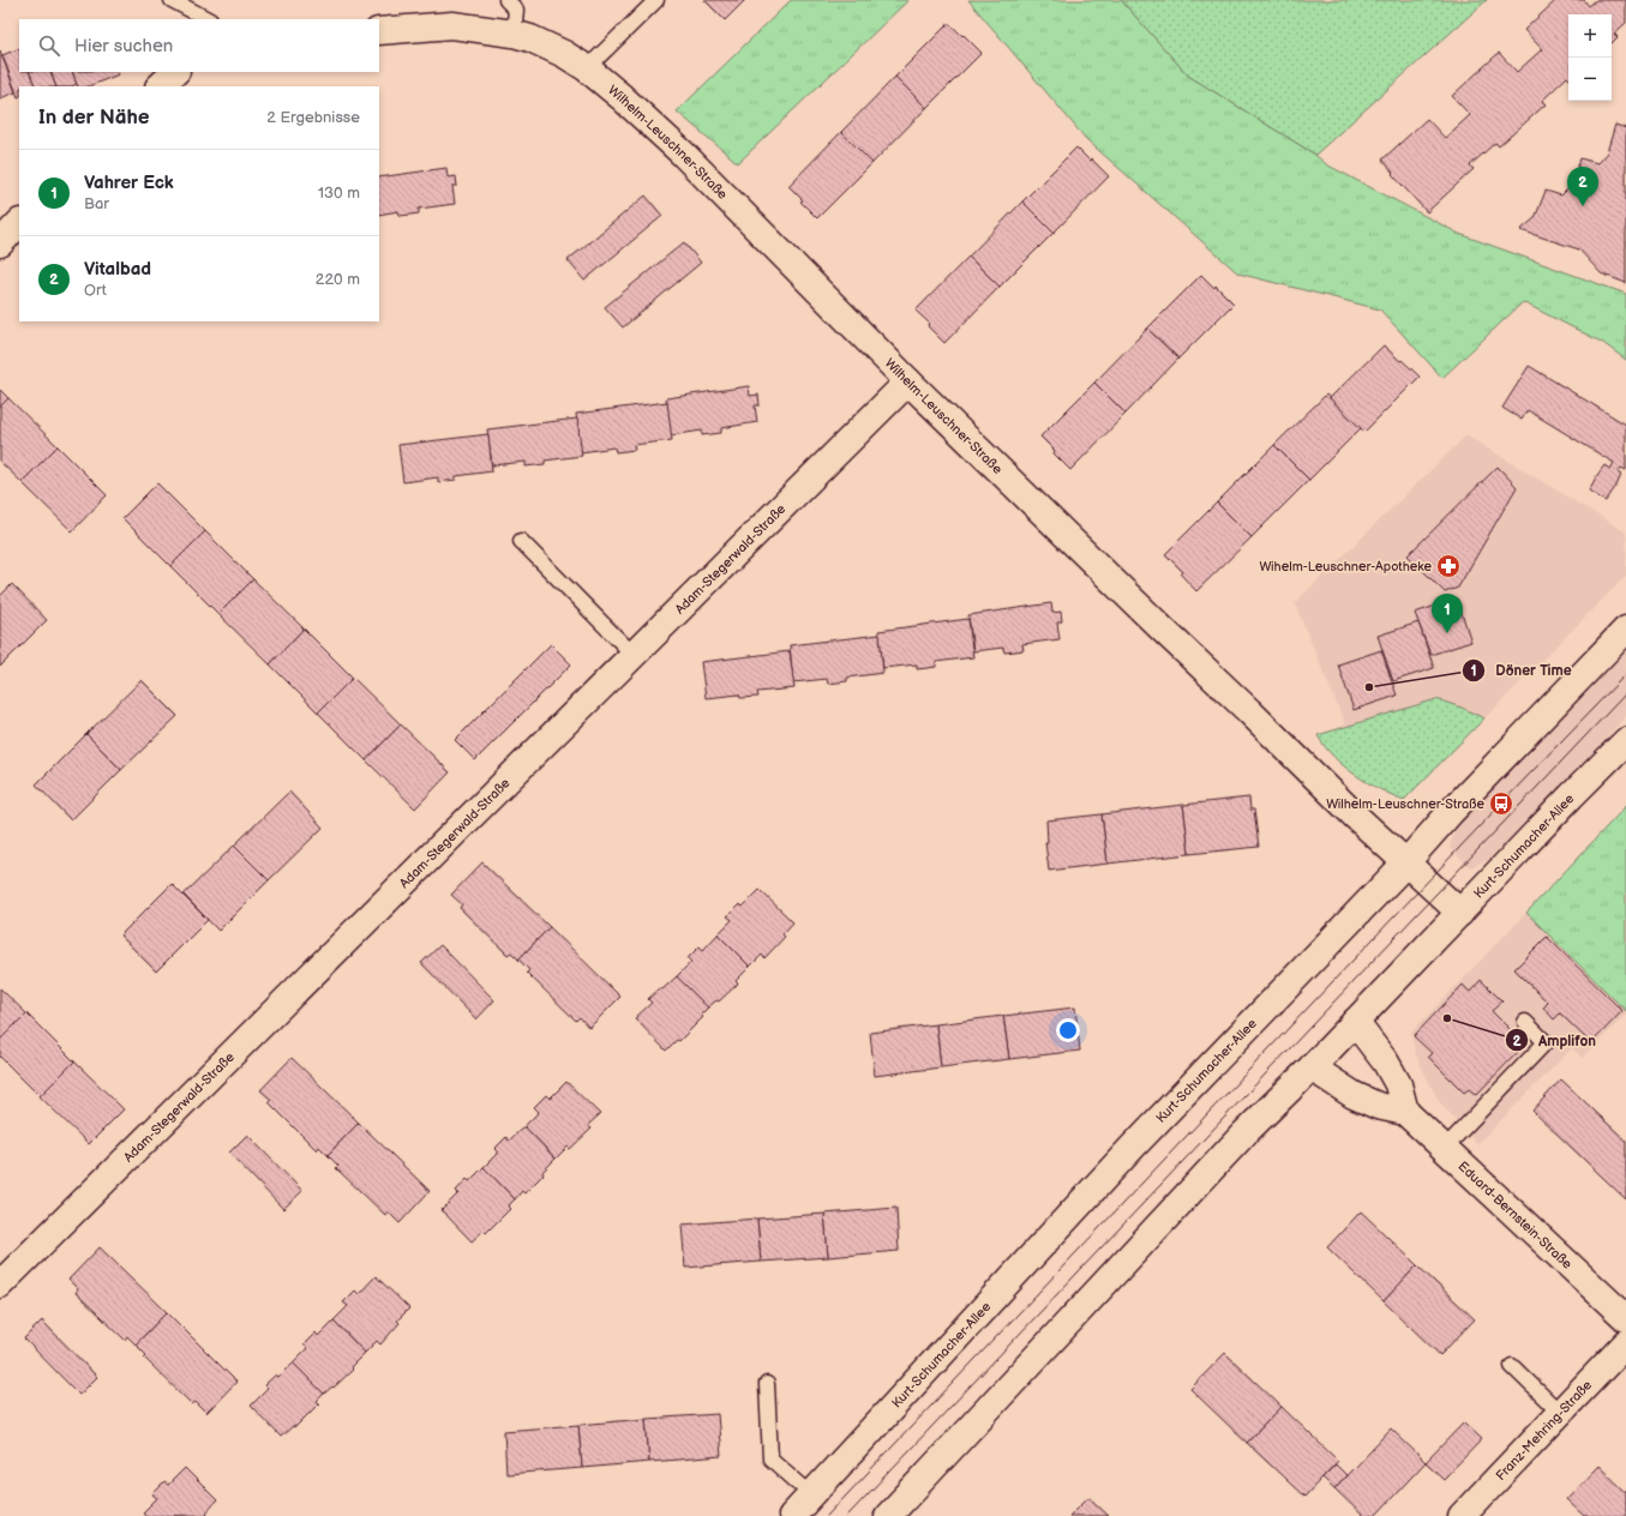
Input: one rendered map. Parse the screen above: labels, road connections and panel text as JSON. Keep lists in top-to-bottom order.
{
  "streets": {
    "street": [
      "Wilhelm-Leuschner-Straße",
      "Adam-Stegerwald-Straße",
      "Kurt-Schumacher-Allee",
      "Eduard-Bernstein-Straße",
      "Franz-Mehring-Straße"
    ]
  },
  "crossings": [
    ["Wilhelm-Leuschner-Straße", "Adam-Stegerwald-Straße"],
    ["Wilhelm-Leuschner-Straße", "Kurt-Schumacher-Allee"]
  ],
  "places": {
    "pharmacy": ["Wihelm-Leuschner-Apotheke"],
    "other": ["Döner Time", "Amplifon"],
    "bus stop": ["Wilhelm-Leuschner-Straße"]
  },
  "page": {
    "map_buttons": ["+", "−"],
    "search": "Hier suchen",
    "heading": ["In der Nähe", "2 Ergebnisse"],
    "list": [
      {
        "mark": "1",
        "name": "Vahrer Eck",
        "note": "Bar",
        "value": "130 m"
      },
      {
        "mark": "2",
        "name": "Vitalbad",
        "note": "Ort",
        "value": "220 m"
      }
    ],
    "pins": ["2", "1"]
  }
}
